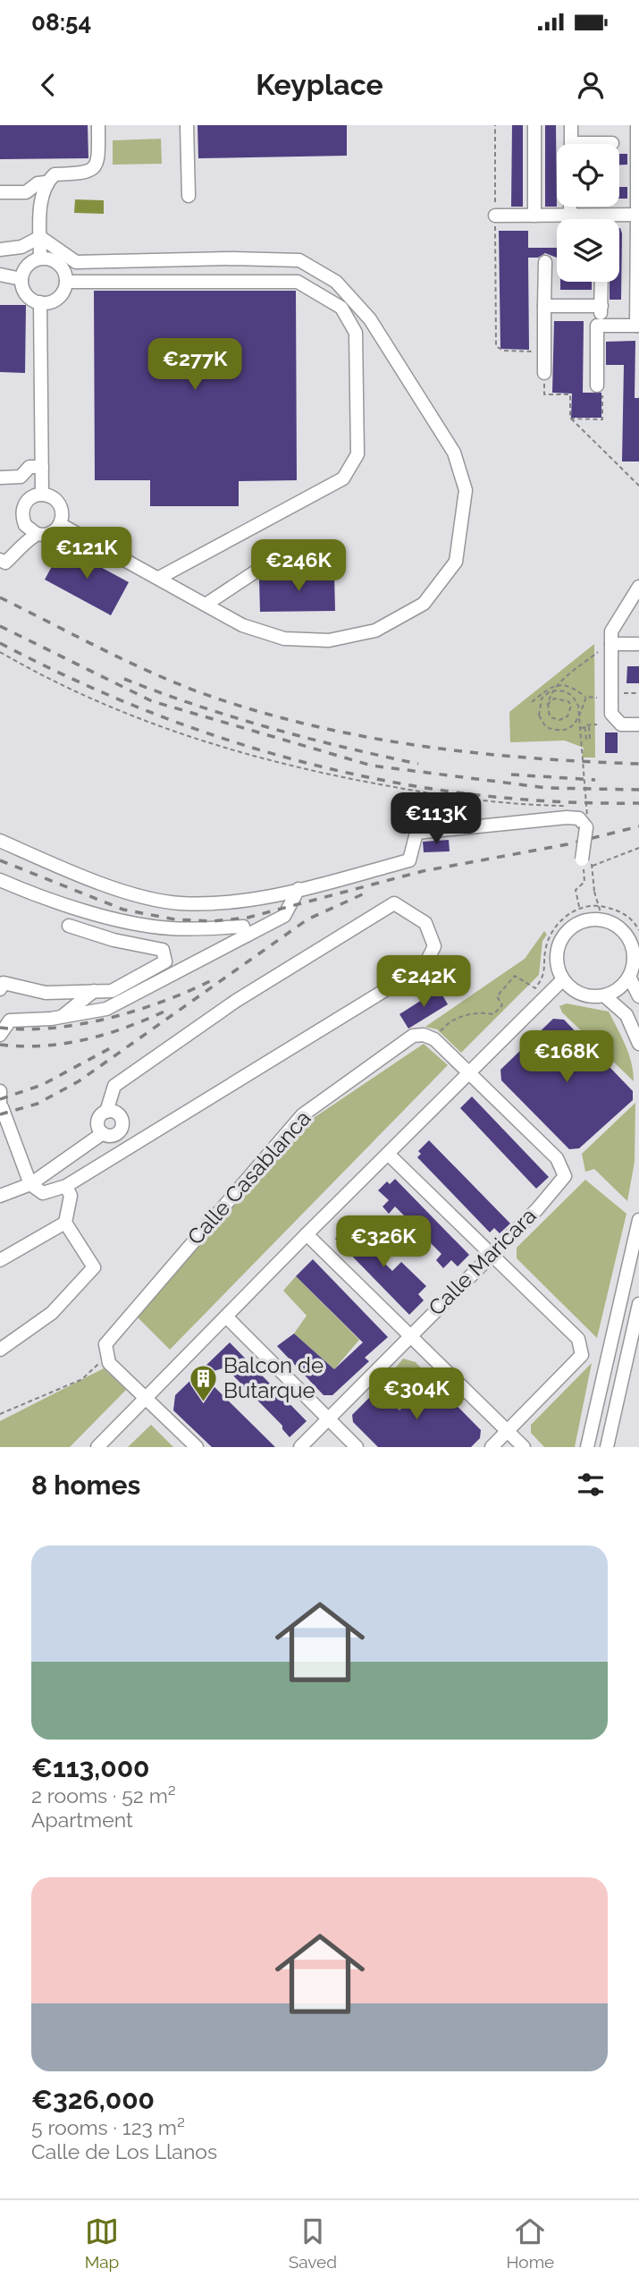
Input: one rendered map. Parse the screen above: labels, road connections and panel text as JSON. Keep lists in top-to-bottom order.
{
  "streets": {
    "street": ["Calle Casablanca", "Calle Maricara"]
  },
  "places": {
    "building": ["Balcon de Butarque"]
  },
  "page": {
    "status": "08:54",
    "header": "Keyplace",
    "price": [
      "€277K",
      "€121K",
      "€246K",
      "€113K",
      "€242K",
      "€168K",
      "€326K",
      "€304K"
    ],
    "heading": "8 homes",
    "list": [
      {
        "name": "€113,000",
        "note": "2 rooms · 52 m² · Apartment"
      },
      {
        "name": "€326,000",
        "note": "5 rooms · 123 m² · Calle de Los Llanos"
      }
    ],
    "tabs": ["Map", "Saved", "Home"]
  }
}
